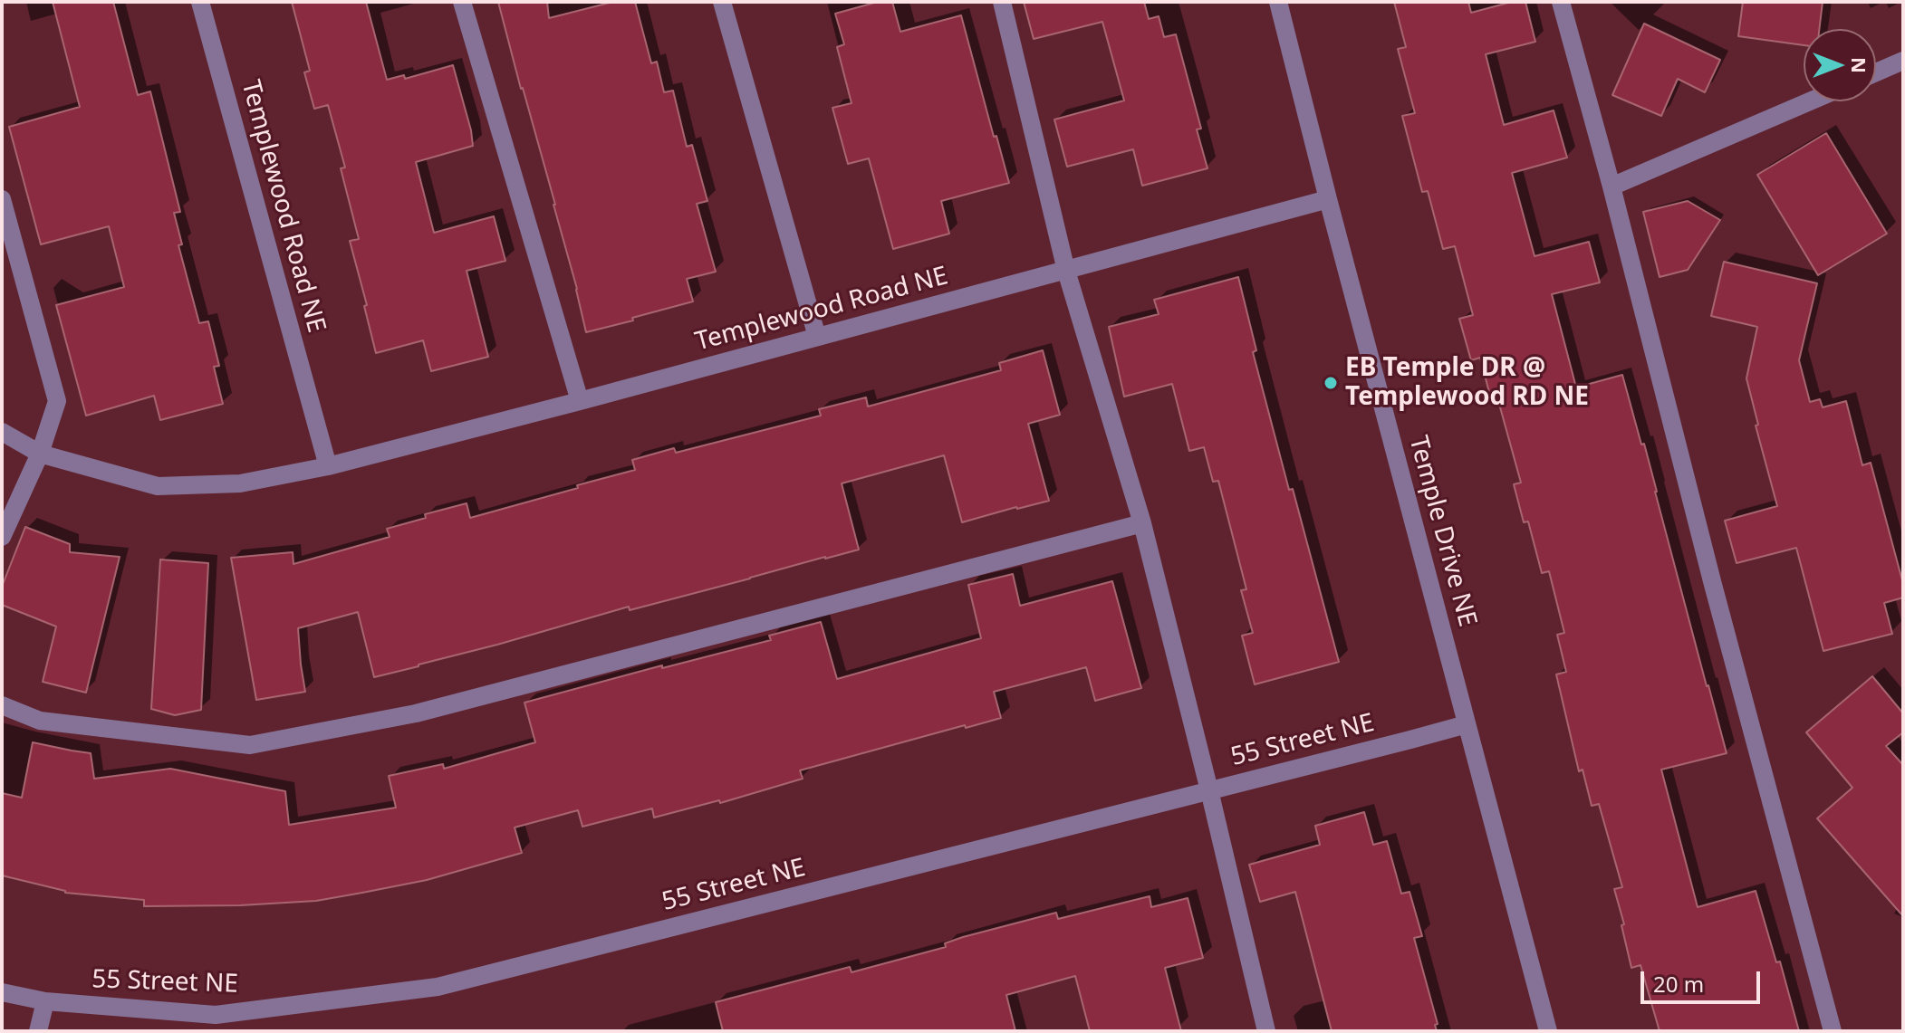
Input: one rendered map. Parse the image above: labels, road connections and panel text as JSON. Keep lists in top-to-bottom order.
{
  "streets": {
    "street": ["Templewood Road NE", "Temple Drive NE", "55 Street NE"]
  },
  "crossings": [
    ["Templewood Road NE", "Temple Drive NE"],
    ["Temple Drive NE", "55 Street NE"]
  ],
  "places": ["EB Temple DR @ Templewood RD NE"],
  "scale_bar": "20 m",
  "north": "right"
}
